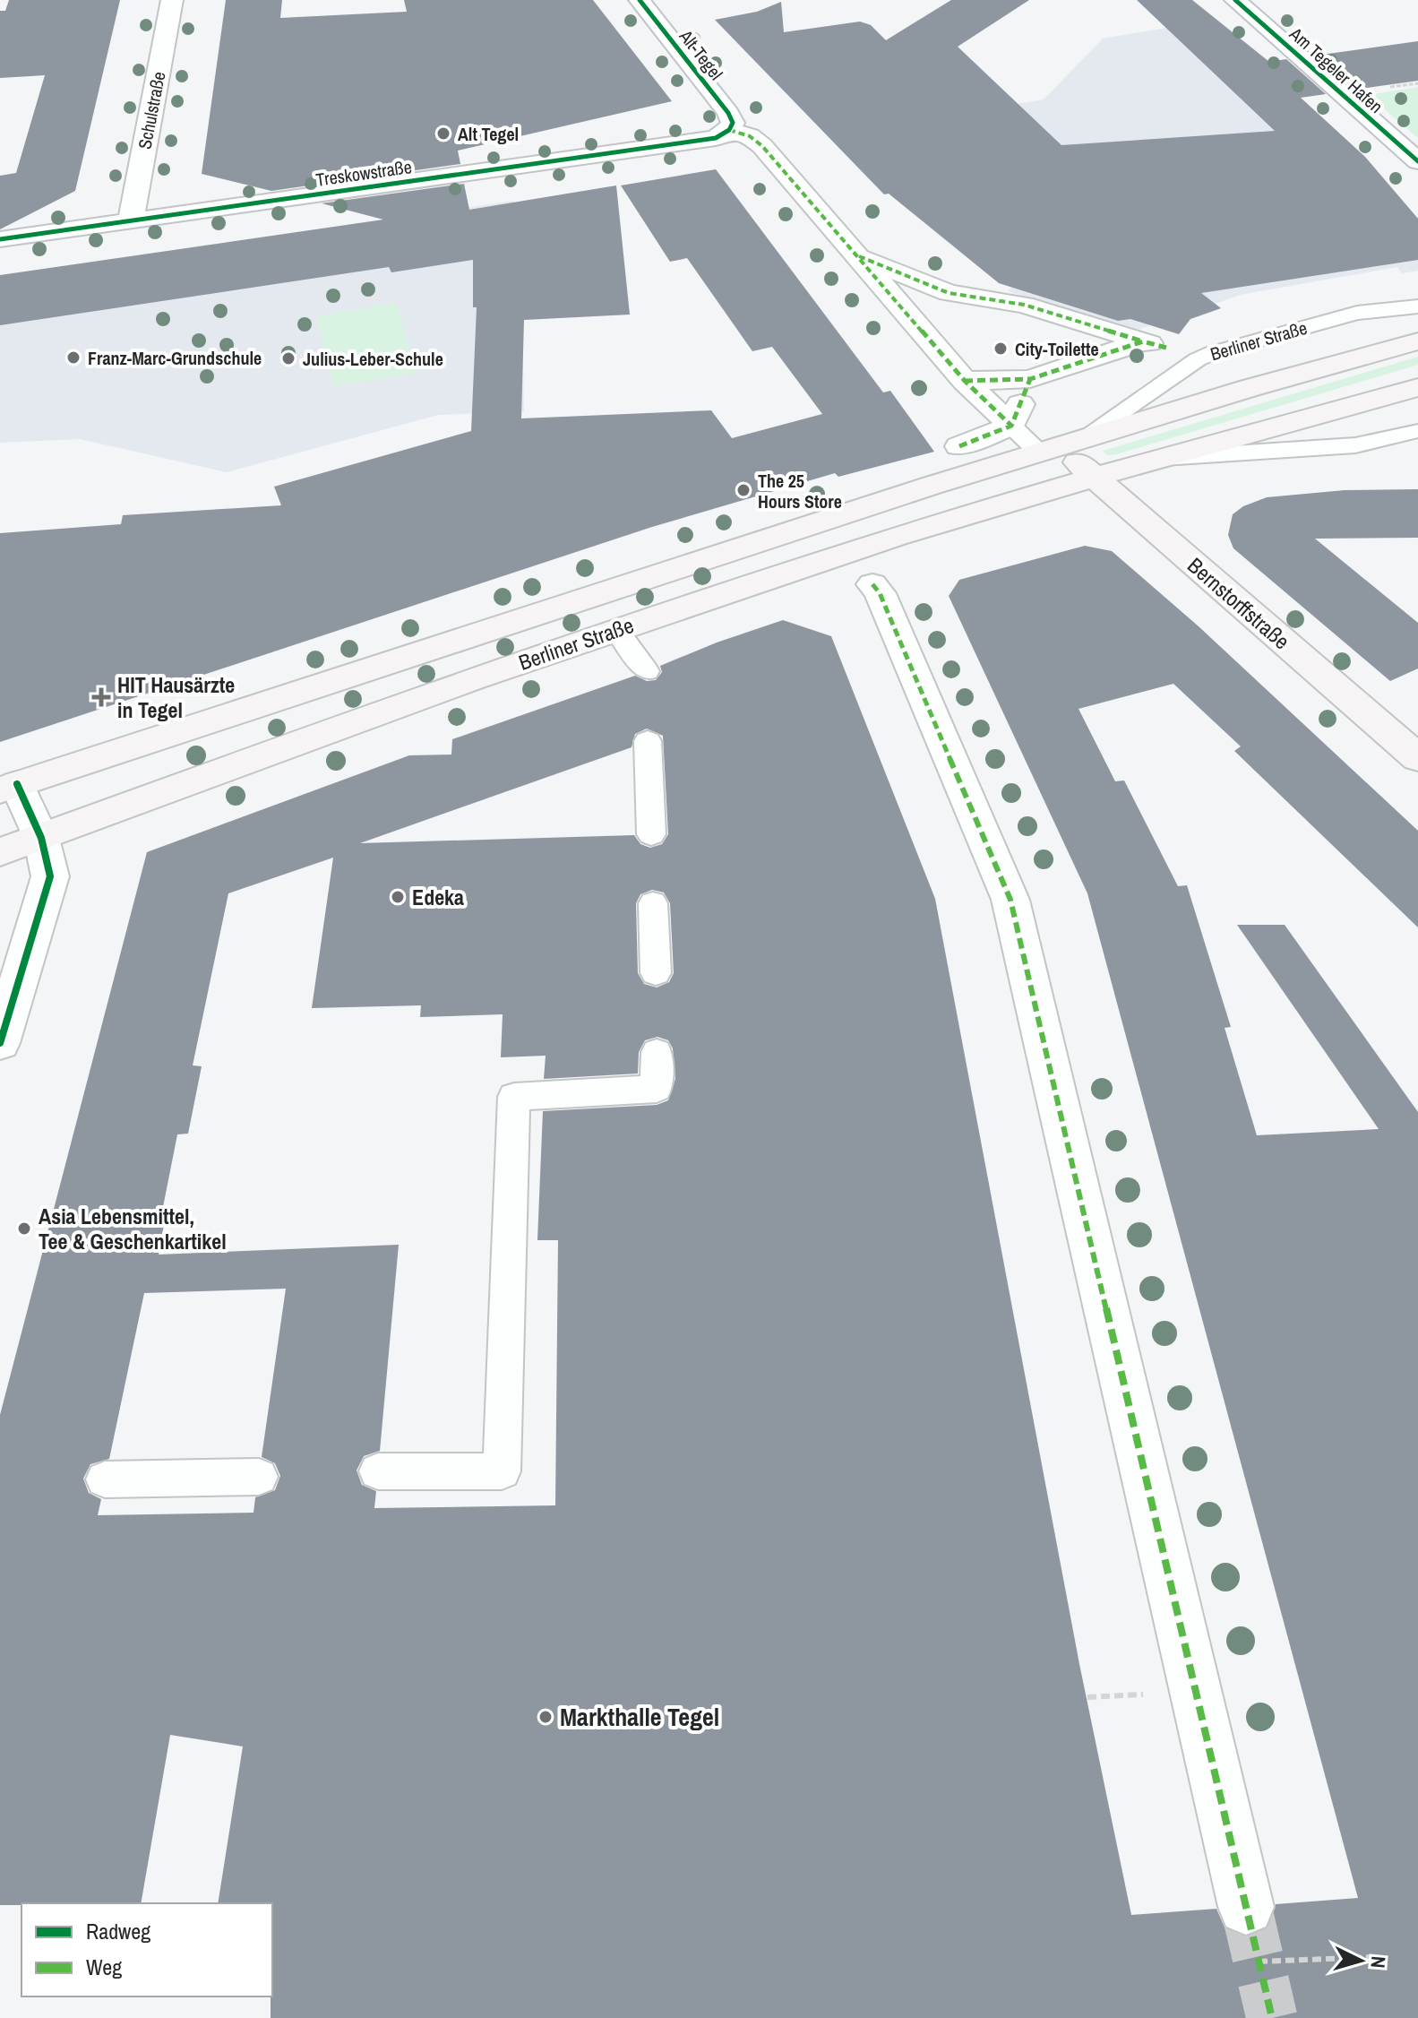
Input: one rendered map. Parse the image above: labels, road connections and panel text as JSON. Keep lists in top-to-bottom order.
{
  "streets": {
    "main road": ["Berliner Straße", "Bernstorffstraße"],
    "street": [
      "Alt-Tegel",
      "Am Tegeler Hafen",
      "Schulstraße",
      "Treskowstraße"
    ]
  },
  "crossings": [
    ["Alt-Tegel", "Treskowstraße"],
    ["Schulstraße", "Treskowstraße"],
    ["Berliner Straße", "Bernstorffstraße"]
  ],
  "places": {
    "other": [
      "Alt Tegel",
      "City-Toilette",
      "Franz-Marc-Grundschule",
      "Julius-Leber-Schule",
      "The 25 Hours Store",
      "Edeka",
      "Asia Lebensmittel, Tee & Geschenkartikel",
      "Markthalle Tegel"
    ],
    "health": ["HIT Hausärzte in Tegel"]
  },
  "legend": ["Radweg", "Weg"],
  "north": "right"
}
